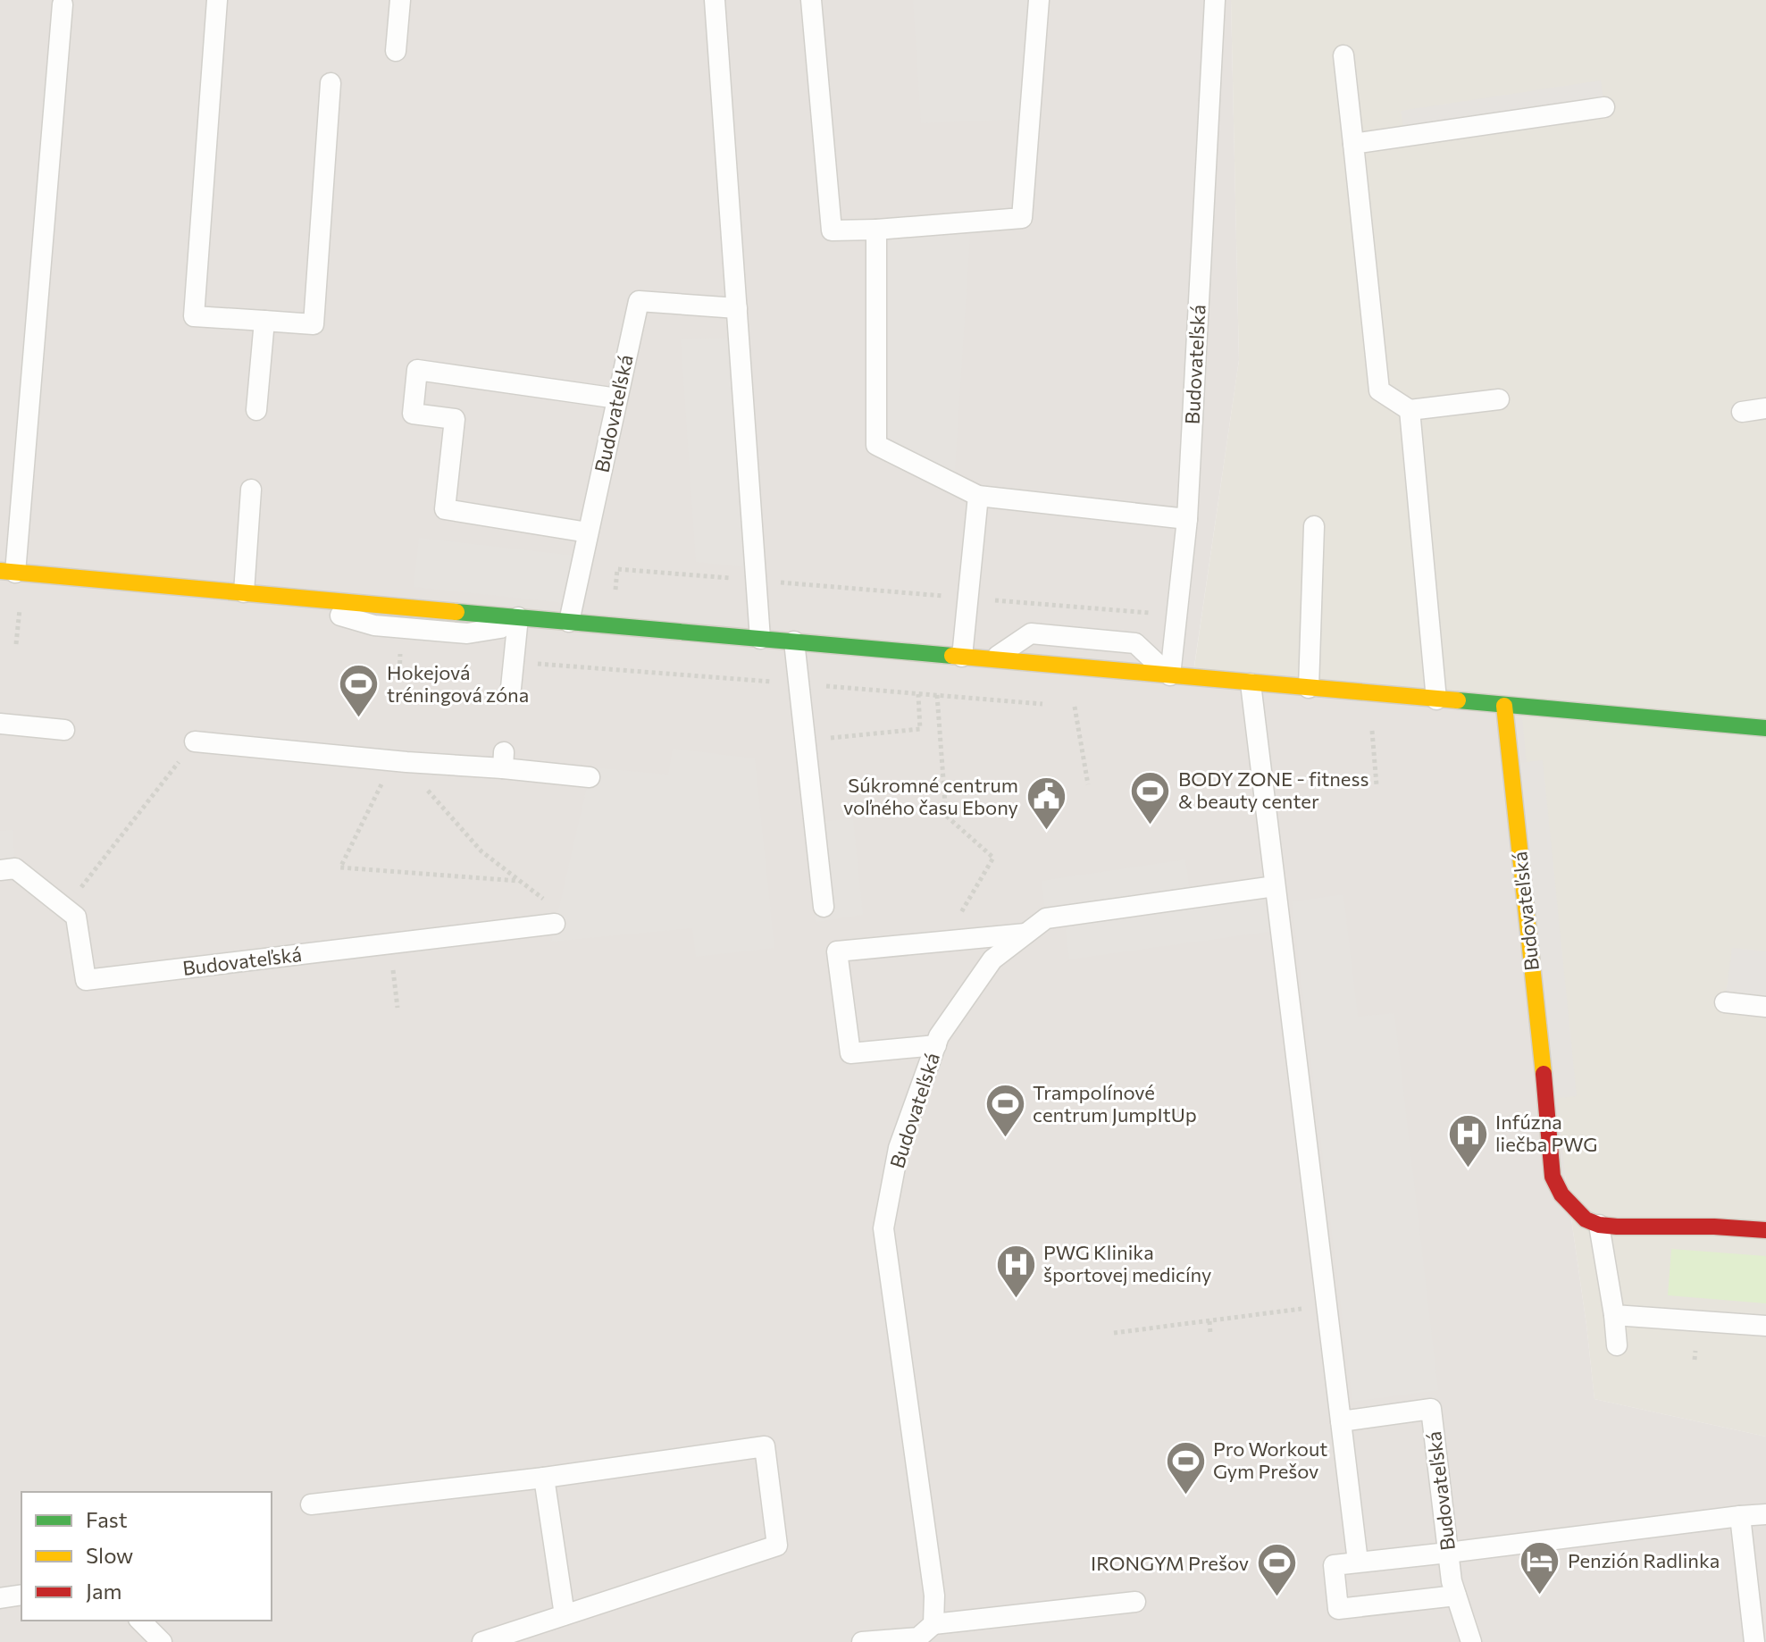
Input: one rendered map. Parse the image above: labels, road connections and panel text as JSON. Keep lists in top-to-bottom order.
{
  "streets": {
    "street": ["Budovateľská"]
  },
  "places": {
    "sports": [
      "Hokejová tréningová zóna",
      "BODY ZONE - fitness & beauty center",
      "Trampolínové centrum JumpItUp",
      "Pro Workout Gym Prešov",
      "IRONGYM Prešov"
    ],
    "public building": ["Súkromné centrum voľného času Ebony"],
    "hospital": ["Infúzna liečba PWG", "PWG Klinika športovej medicíny"],
    "hotel": ["Penzión Radlinka"]
  },
  "legend": ["Fast", "Slow", "Jam"]
}
